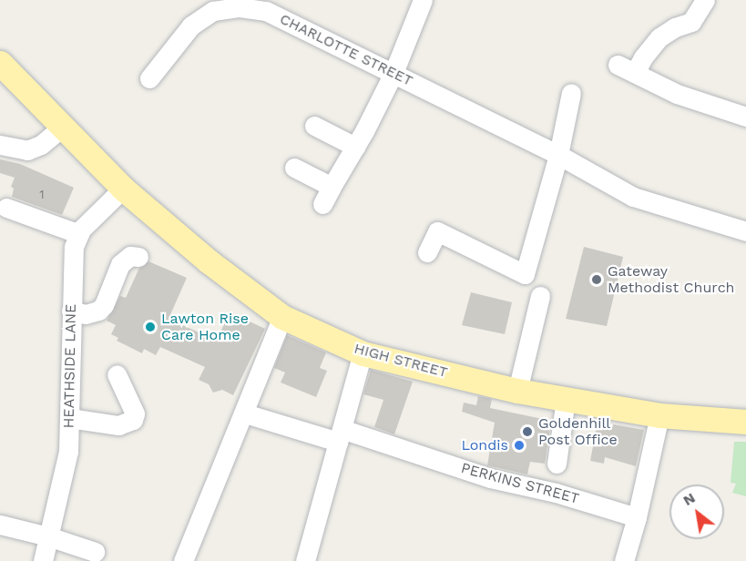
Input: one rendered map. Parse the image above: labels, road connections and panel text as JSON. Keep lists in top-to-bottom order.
{
  "streets": {
    "main road": ["HIGH STREET"],
    "street": ["CHARLOTTE STREET", "HEATHSIDE LANE", "PERKINS STREET"]
  },
  "crossings": [
    ["HIGH STREET", "HEATHSIDE LANE"]
  ],
  "places": [
    "Gateway Methodist Church",
    "Lawton Rise Care Home",
    "Goldenhill Post Office",
    "Londis"
  ],
  "house_numbers": ["1"],
  "north": "top left"
}
